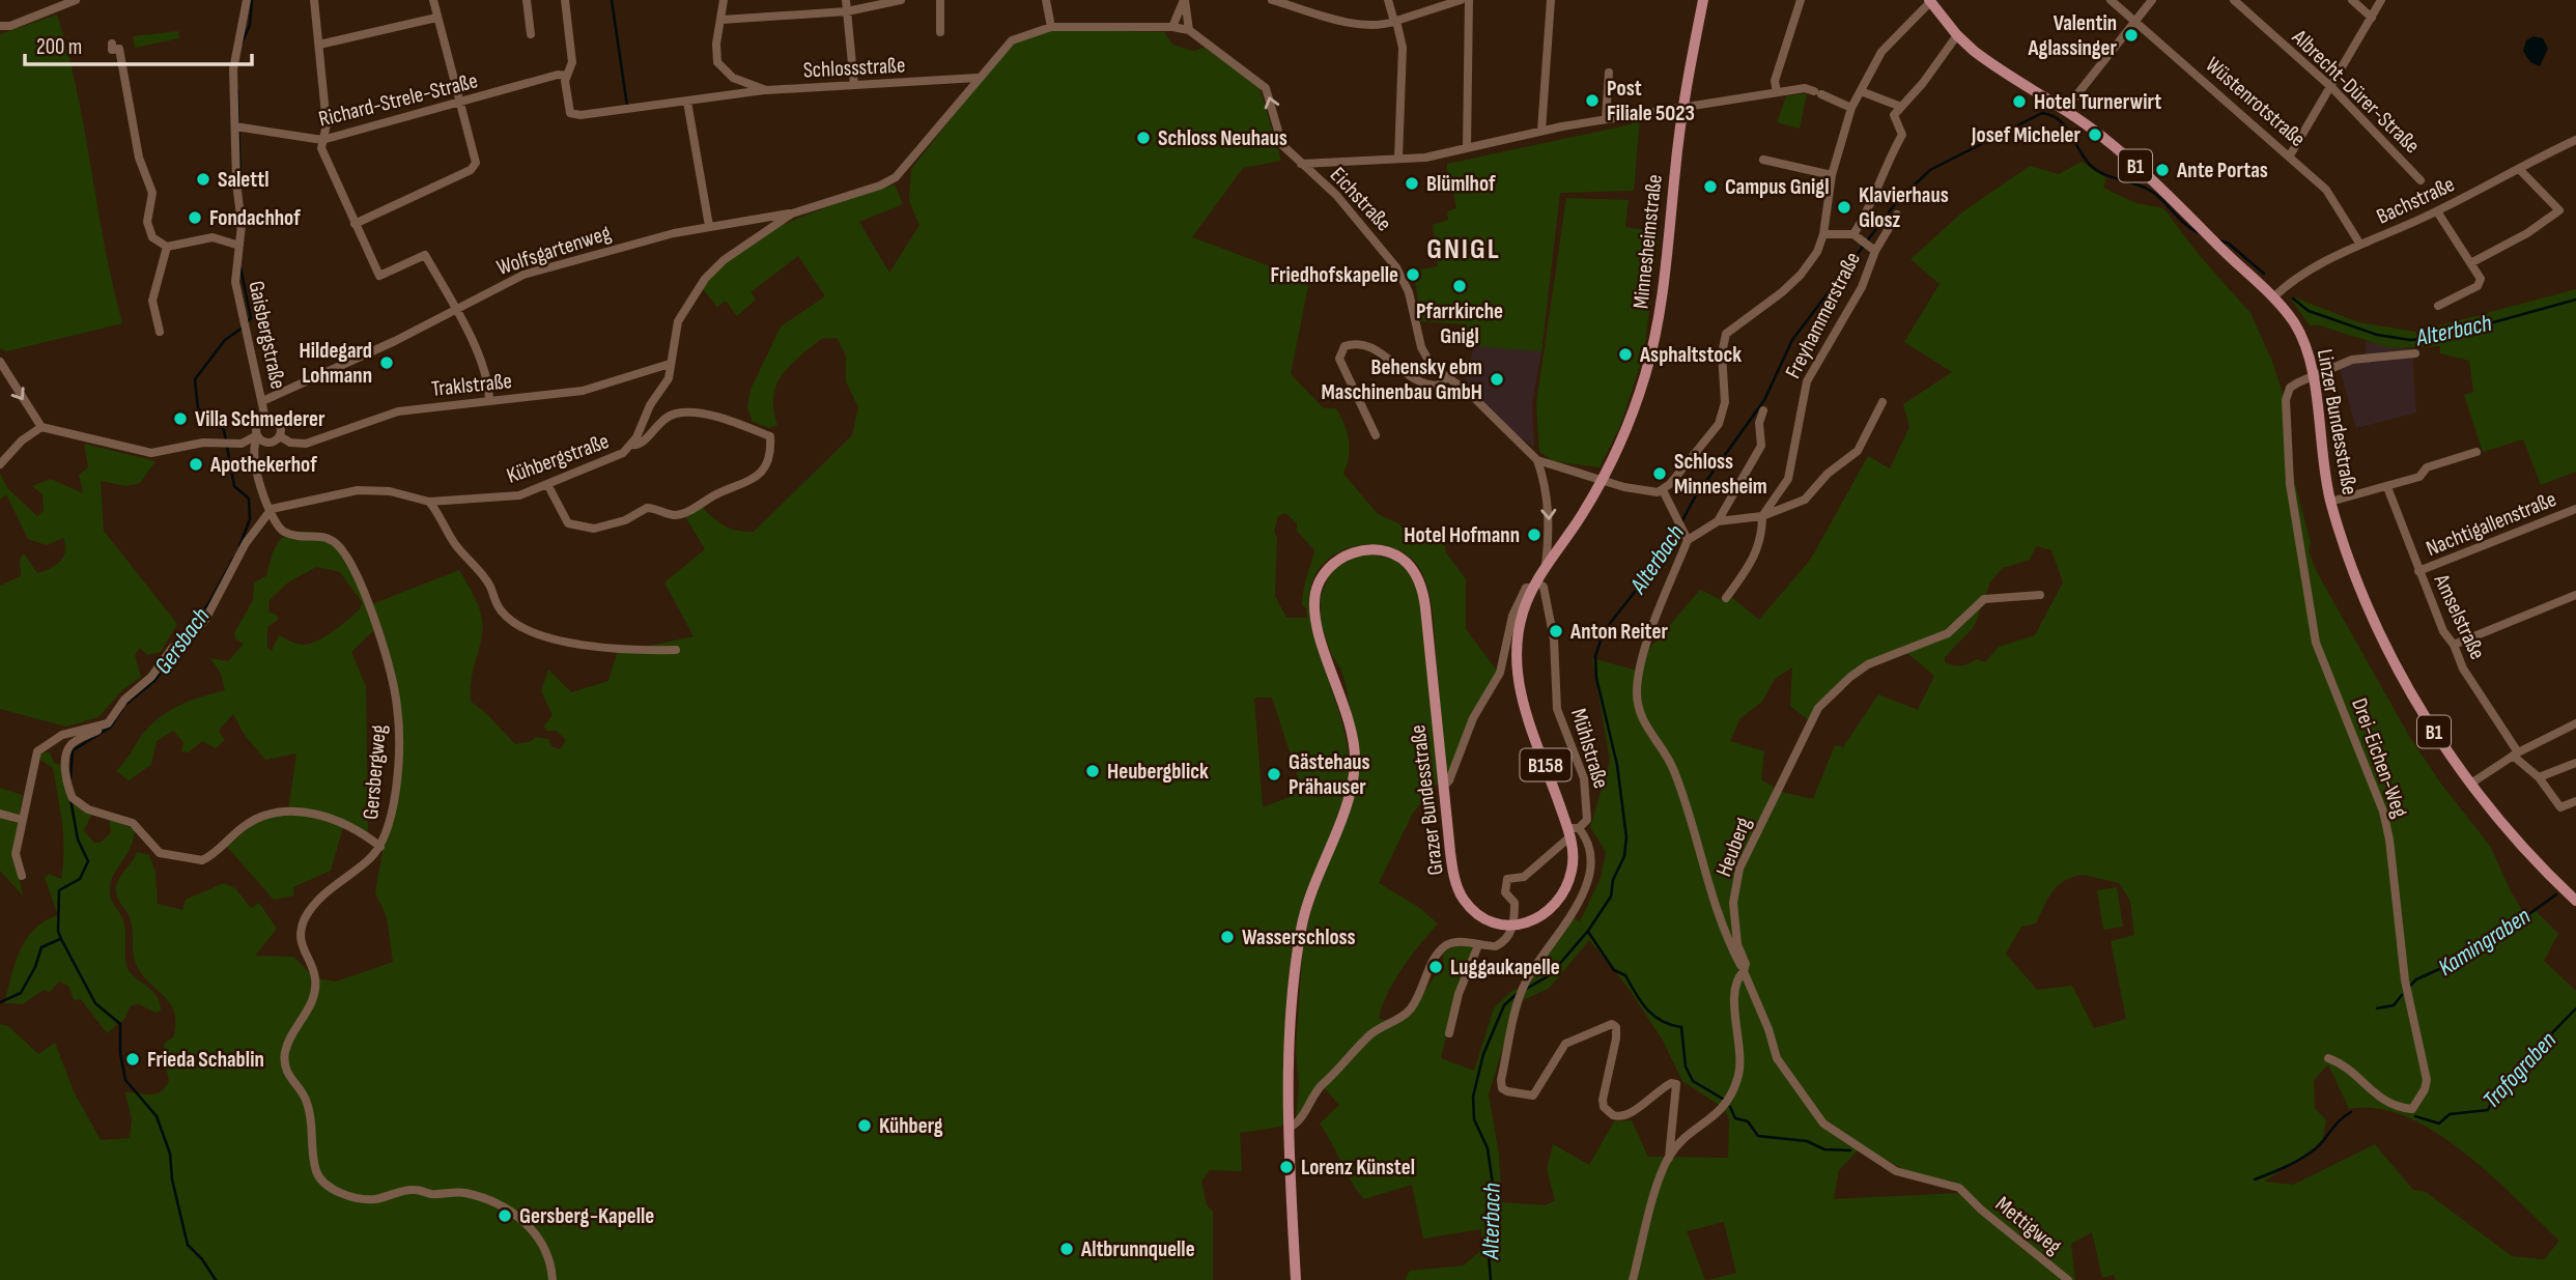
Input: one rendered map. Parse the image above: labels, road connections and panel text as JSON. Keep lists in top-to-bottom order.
{
  "streets": {
    "main road": [
      "B1",
      "Minnesheimstraße",
      "Linzer Bundesstraße",
      "B158",
      "Grazer Bundesstraße"
    ],
    "street": [
      "Schlossstraße",
      "Albrecht-Dürer-Straße",
      "Richard-Strele-Straße",
      "Wüstenrotstraße",
      "Eichstraße",
      "Bachstraße",
      "Wolfsgartenweg",
      "Freyhammerstraße",
      "Gaisbergstraße",
      "Traklstraße",
      "Kühbergstraße",
      "Nachtigallenstraße",
      "Amselstraße",
      "Mühlstraße",
      "Drei-Eichen-Weg",
      "Gersbergweg",
      "Heuberg",
      "Mettigweg"
    ]
  },
  "crossings": [
    ["Schlossstraße", "Kühbergstraße"],
    ["Richard-Strele-Straße", "Gaisbergstraße"],
    ["Wüstenrotstraße", "Bachstraße"],
    ["Eichstraße", "Minnesheimstraße"],
    ["Eichstraße", "Kühbergstraße"],
    ["Eichstraße", "B158"],
    ["Bachstraße", "Linzer Bundesstraße"],
    ["Minnesheimstraße", "B158"],
    ["Wolfsgartenweg", "Gaisbergstraße"],
    ["Wolfsgartenweg", "Kühbergstraße"],
    ["Gaisbergstraße", "Traklstraße"],
    ["Traklstraße", "Kühbergstraße"],
    ["Linzer Bundesstraße", "Drei-Eichen-Weg"],
    ["Kühbergstraße", "Gersbergweg"],
    ["Nachtigallenstraße", "Amselstraße"],
    ["Mühlstraße", "B158"],
    ["B158", "Grazer Bundesstraße"],
    ["Heuberg", "Mettigweg"]
  ],
  "districts": ["GNIGL"],
  "water": [
    "Alterbach",
    "Gersbach",
    "Kamingraben",
    "Trafograben"
  ],
  "places": [
    "Valentin Aglassinger",
    "Post Filiale 5023",
    "Hotel Turnerwirt",
    "Josef Micheler",
    "Schloss Neuhaus",
    "Ante Portas",
    "Salettl",
    "Blümlhof",
    "Campus Gnigl",
    "Klavierhaus Glosz",
    "Fondachhof",
    "Friedhofskapelle",
    "Pfarrkirche Gnigl",
    "Asphaltstock",
    "Hildegard Lohmann",
    "Behensky ebm Maschinenbau GmbH",
    "Villa Schmederer",
    "Apothekerhof",
    "Schloss Minnesheim",
    "Hotel Hofmann",
    "Anton Reiter",
    "Heubergblick",
    "Gästehaus Prähauser",
    "Wasserschloss",
    "Luggaukapelle",
    "Frieda Schablin",
    "Kühberg",
    "Lorenz Künstel",
    "Gersberg-Kapelle",
    "Altbrunnquelle"
  ],
  "scale_bar": "200 m"
}
